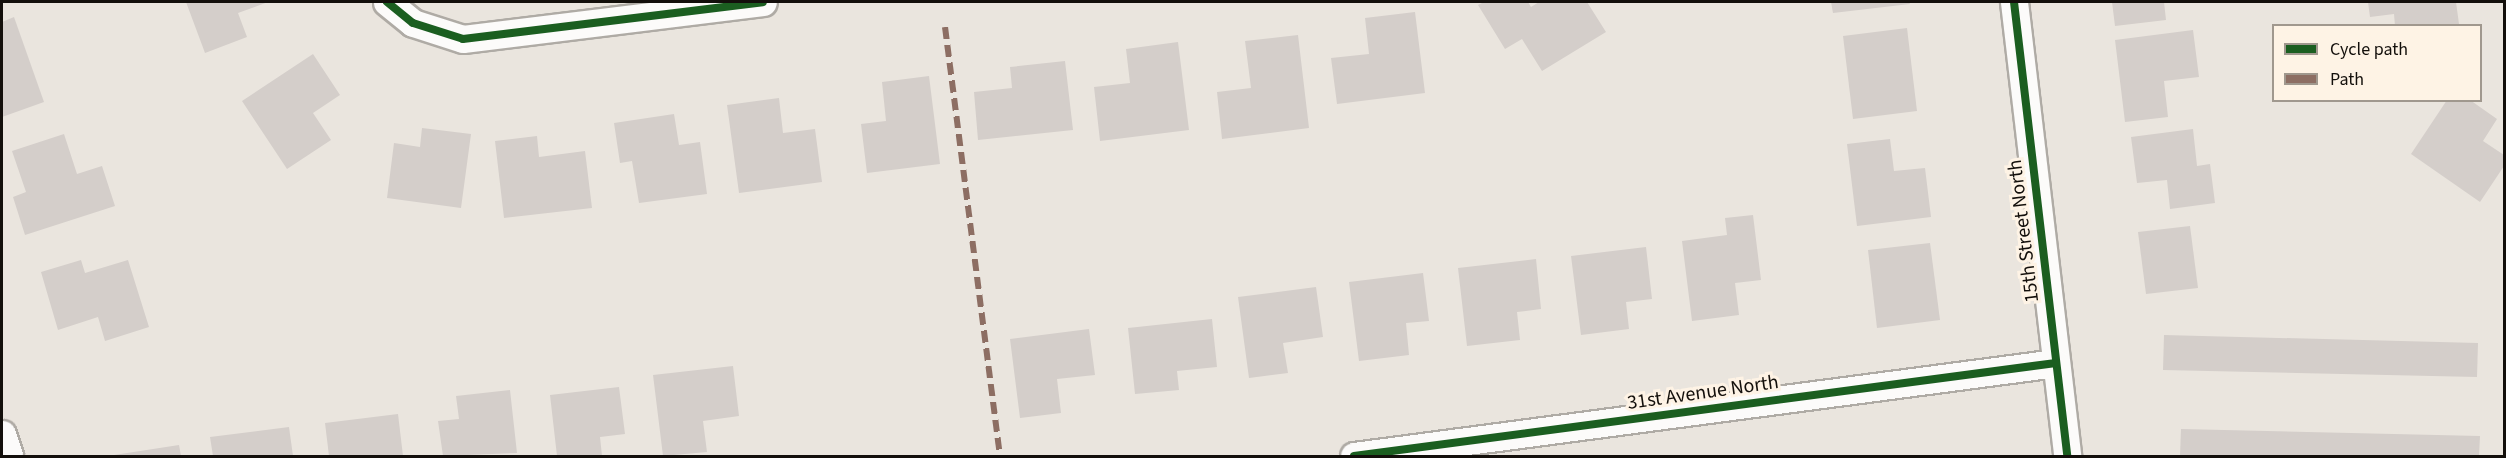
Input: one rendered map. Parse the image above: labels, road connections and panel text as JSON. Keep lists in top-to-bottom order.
{
  "streets": {
    "street": ["15th Street North", "31st Avenue North"]
  },
  "crossings": [
    ["15th Street North", "31st Avenue North"]
  ],
  "legend": ["Cycle path", "Path"]
}
